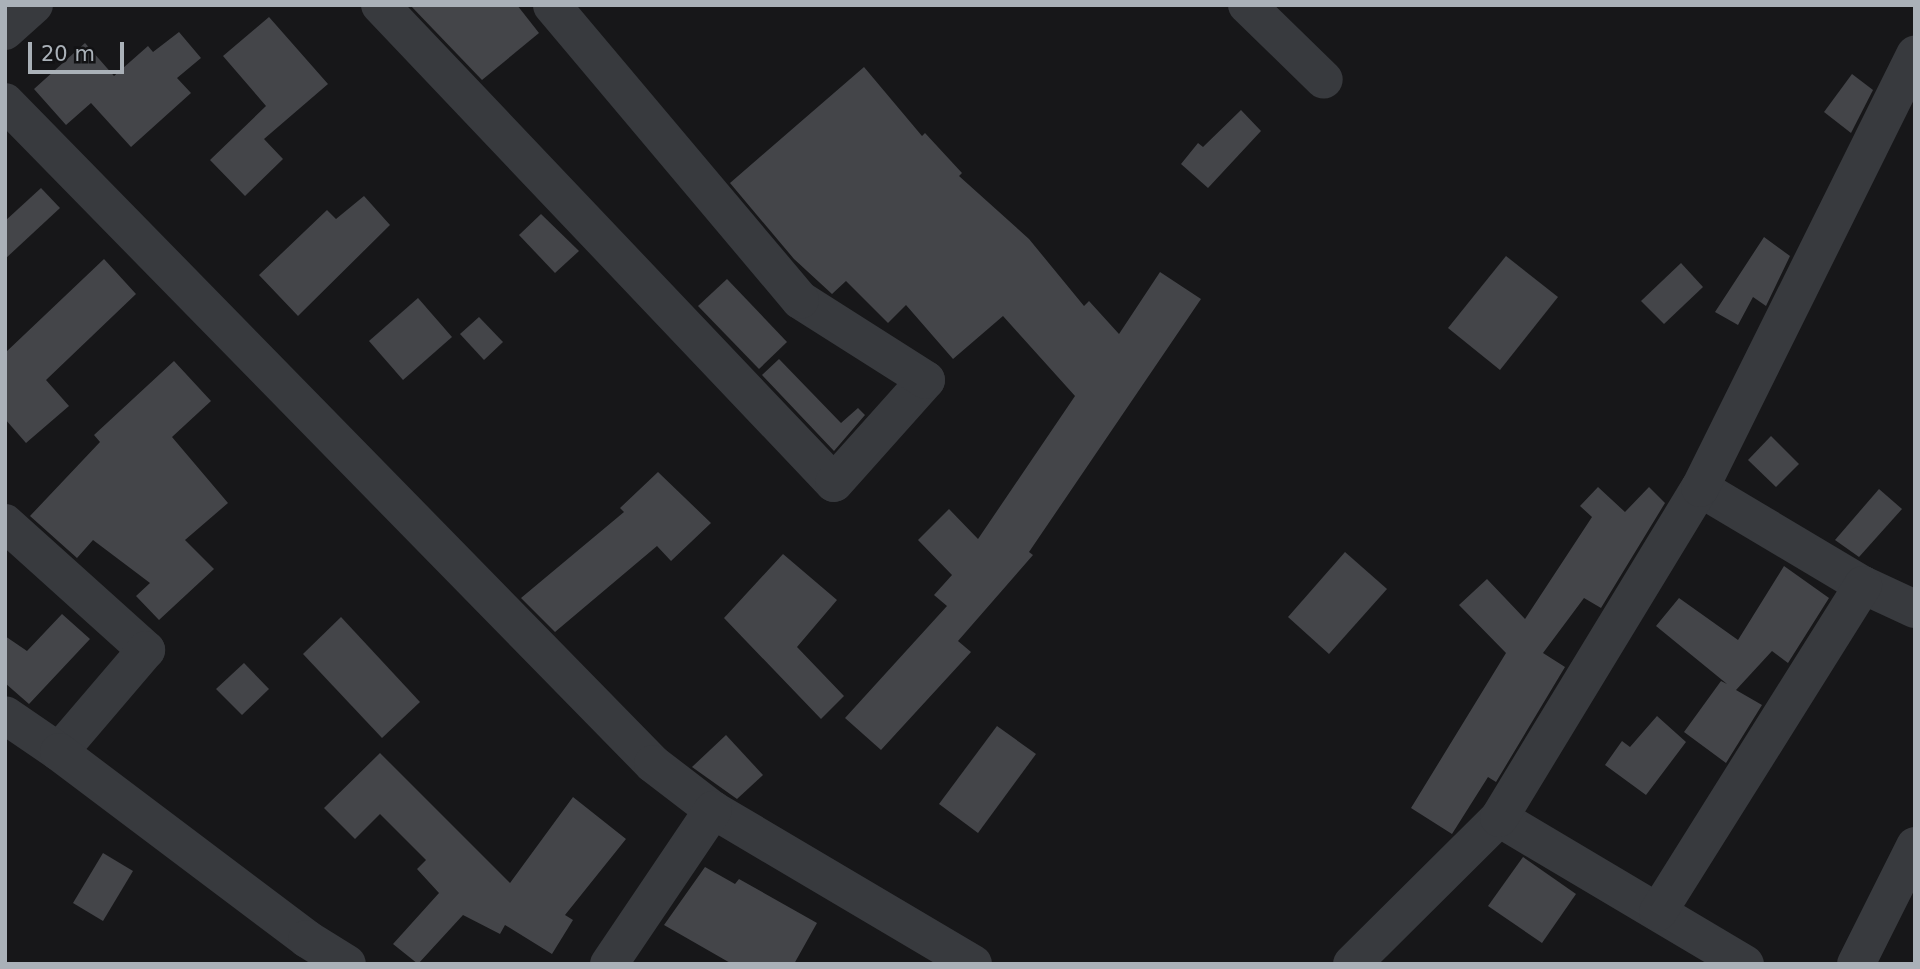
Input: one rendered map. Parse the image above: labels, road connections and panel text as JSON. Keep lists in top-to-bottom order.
{
  "scale_bar": "20 m"
}
